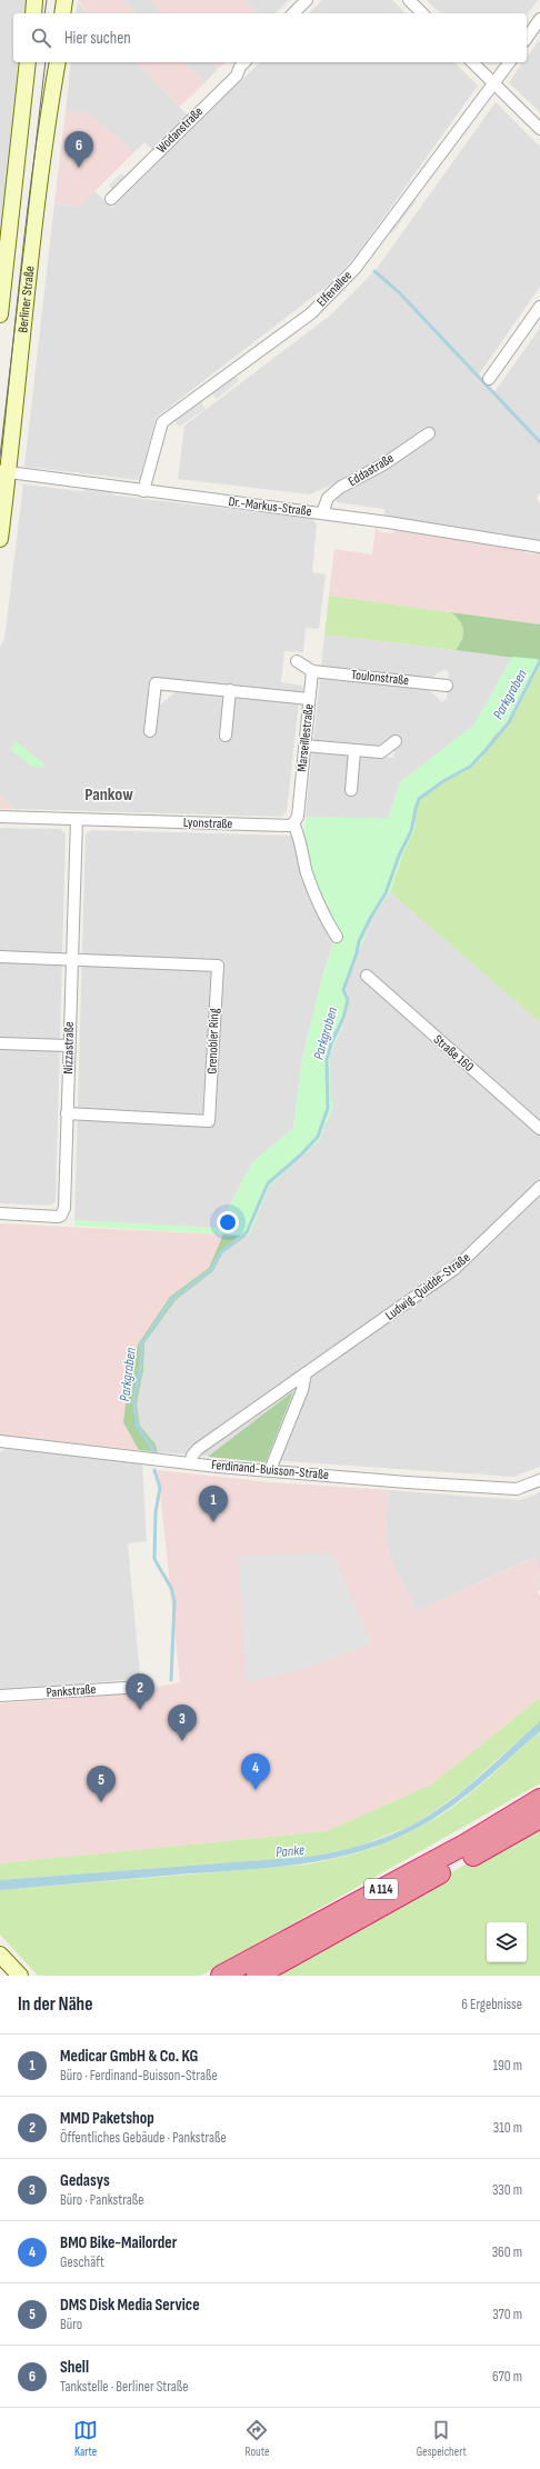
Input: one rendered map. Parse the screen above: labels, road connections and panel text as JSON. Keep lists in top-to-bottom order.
{
  "streets": {
    "highway": ["A 114"],
    "main road": ["Berliner Straße"],
    "street": [
      "Wodanstraße",
      "Elfenallee",
      "Eddastraße",
      "Dr.-Markus-Straße",
      "Toulonstraße",
      "Marseillestraße",
      "Lyonstraße",
      "Grenobler Ring",
      "Nizzastraße",
      "Straße 160",
      "Ludwig-Quidde-Straße",
      "Ferdinand-Buisson-Straße",
      "Pankstraße"
    ]
  },
  "crossings": [
    ["Elfenallee", "Dr.-Markus-Straße"],
    ["Berliner Straße", "Dr.-Markus-Straße"],
    ["Eddastraße", "Dr.-Markus-Straße"],
    ["Toulonstraße", "Marseillestraße"],
    ["Marseillestraße", "Lyonstraße"],
    ["Lyonstraße", "Nizzastraße"],
    ["Grenobler Ring", "Nizzastraße"],
    ["Ludwig-Quidde-Straße", "Ferdinand-Buisson-Straße"]
  ],
  "districts": ["Pankow"],
  "water": ["Parkgraben", "Panke"],
  "page": {
    "search": "Hier suchen",
    "pins": [
      "6",
      "1",
      "2",
      "3",
      "4",
      "5"
    ],
    "heading": ["In der Nähe", "6 Ergebnisse"],
    "list": [
      {
        "mark": "1",
        "name": "Medicar GmbH & Co. KG",
        "note": "Büro · Ferdinand-Buisson-Straße",
        "value": "190 m"
      },
      {
        "mark": "2",
        "name": "MMD Paketshop",
        "note": "Öffentliches Gebäude · Pankstraße",
        "value": "310 m"
      },
      {
        "mark": "3",
        "name": "Gedasys",
        "note": "Büro · Pankstraße",
        "value": "330 m"
      },
      {
        "mark": "4",
        "name": "BMO Bike-Mailorder",
        "note": "Geschäft",
        "value": "360 m"
      },
      {
        "mark": "5",
        "name": "DMS Disk Media Service",
        "note": "Büro",
        "value": "370 m"
      },
      {
        "mark": "6",
        "name": "Shell",
        "note": "Tankstelle · Berliner Straße",
        "value": "670 m"
      }
    ],
    "nav": ["Karte", "Route", "Gespeichert"]
  }
}
